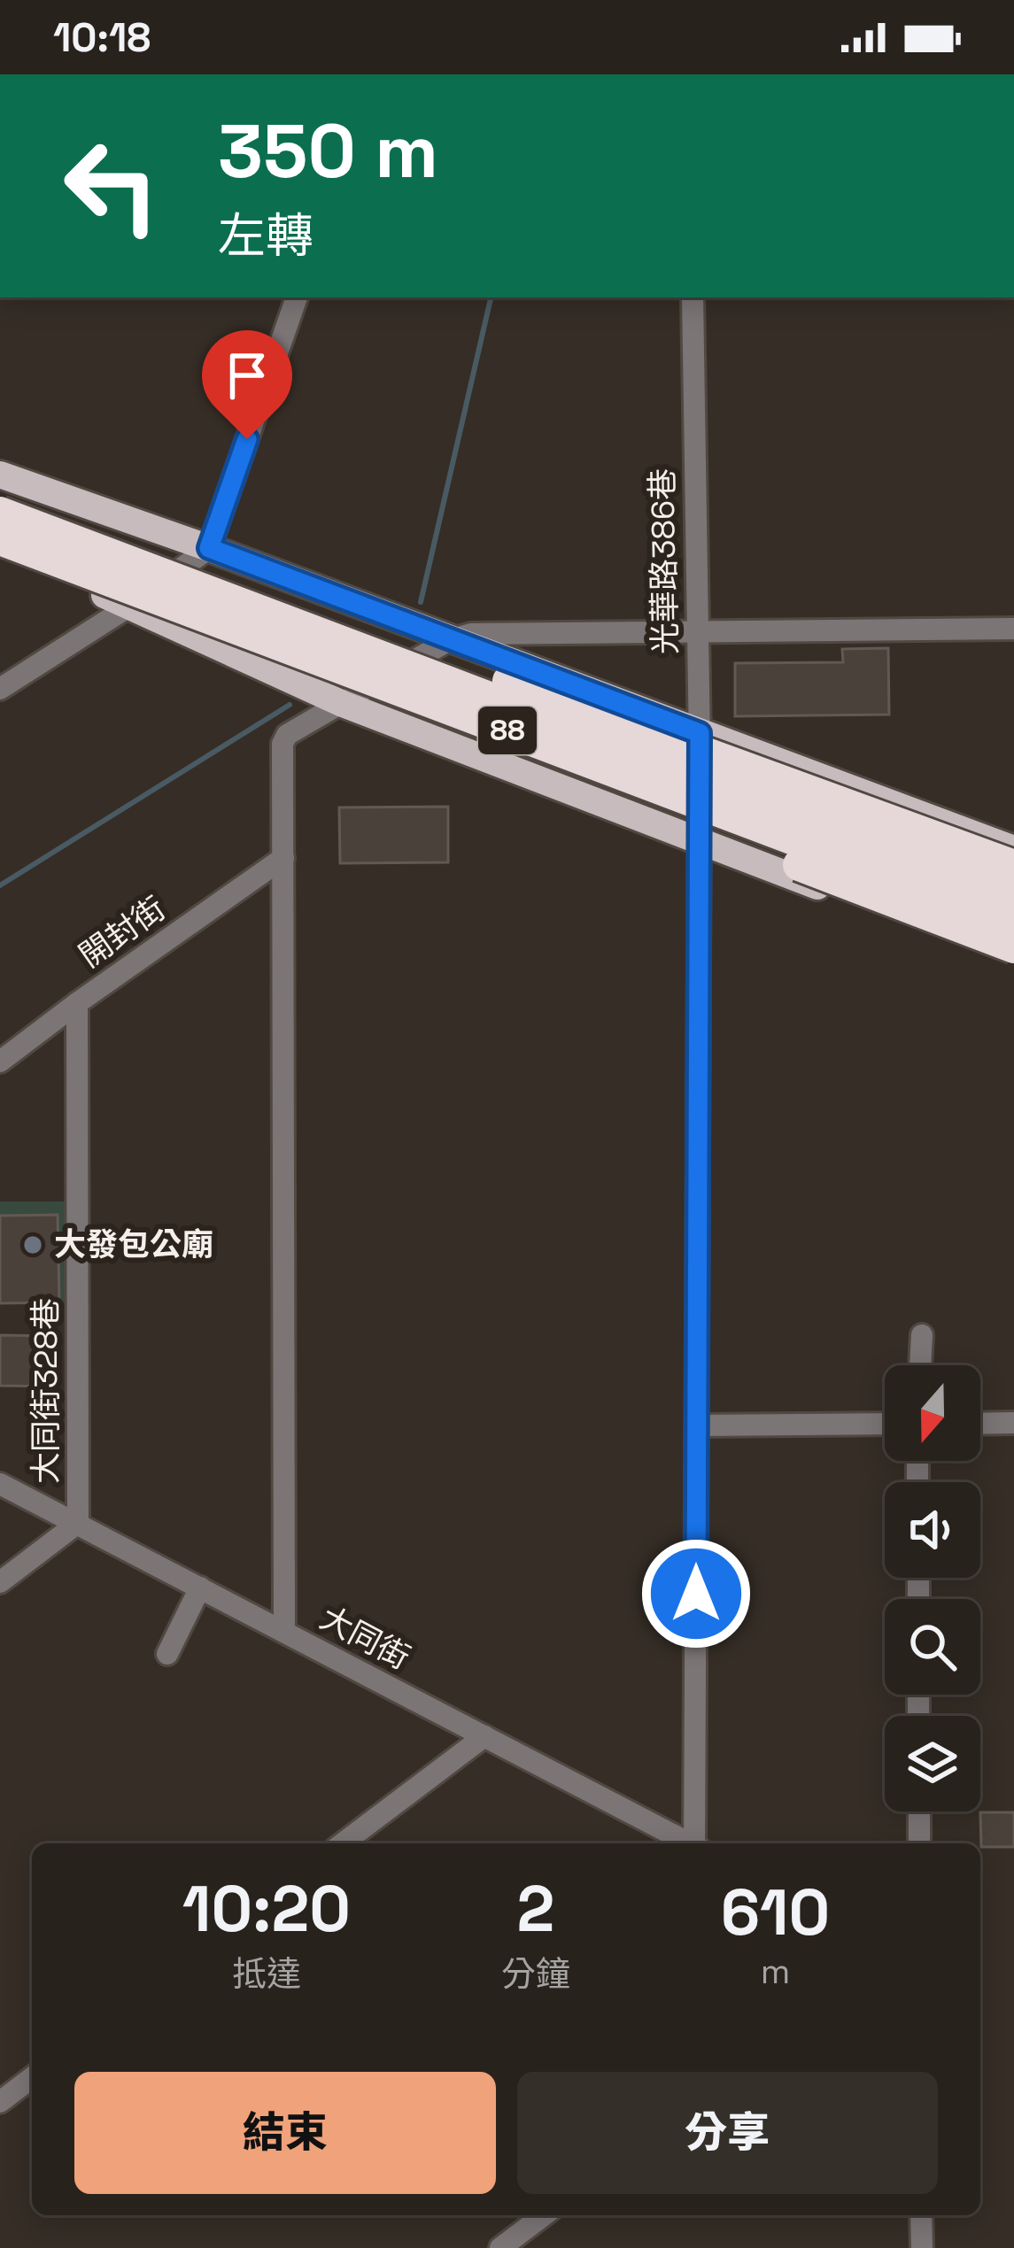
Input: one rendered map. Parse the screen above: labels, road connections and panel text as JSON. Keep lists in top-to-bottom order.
{
  "streets": {
    "highway": ["88"],
    "street": [
      "光華路386巷",
      "開封街",
      "大同街328巷",
      "大同街"
    ]
  },
  "crossings": [
    ["開封街", "大同街328巷"],
    ["大同街328巷", "大同街"]
  ],
  "places": ["大發包公廟"],
  "north": "bottom",
  "page": {
    "status": "10:18",
    "turn": ["350 m", "左轉"],
    "eta": [
      "10:20",
      "抵達",
      "2",
      "分鐘",
      "610",
      "m"
    ],
    "buttons": ["結束", "分享"]
  }
}
